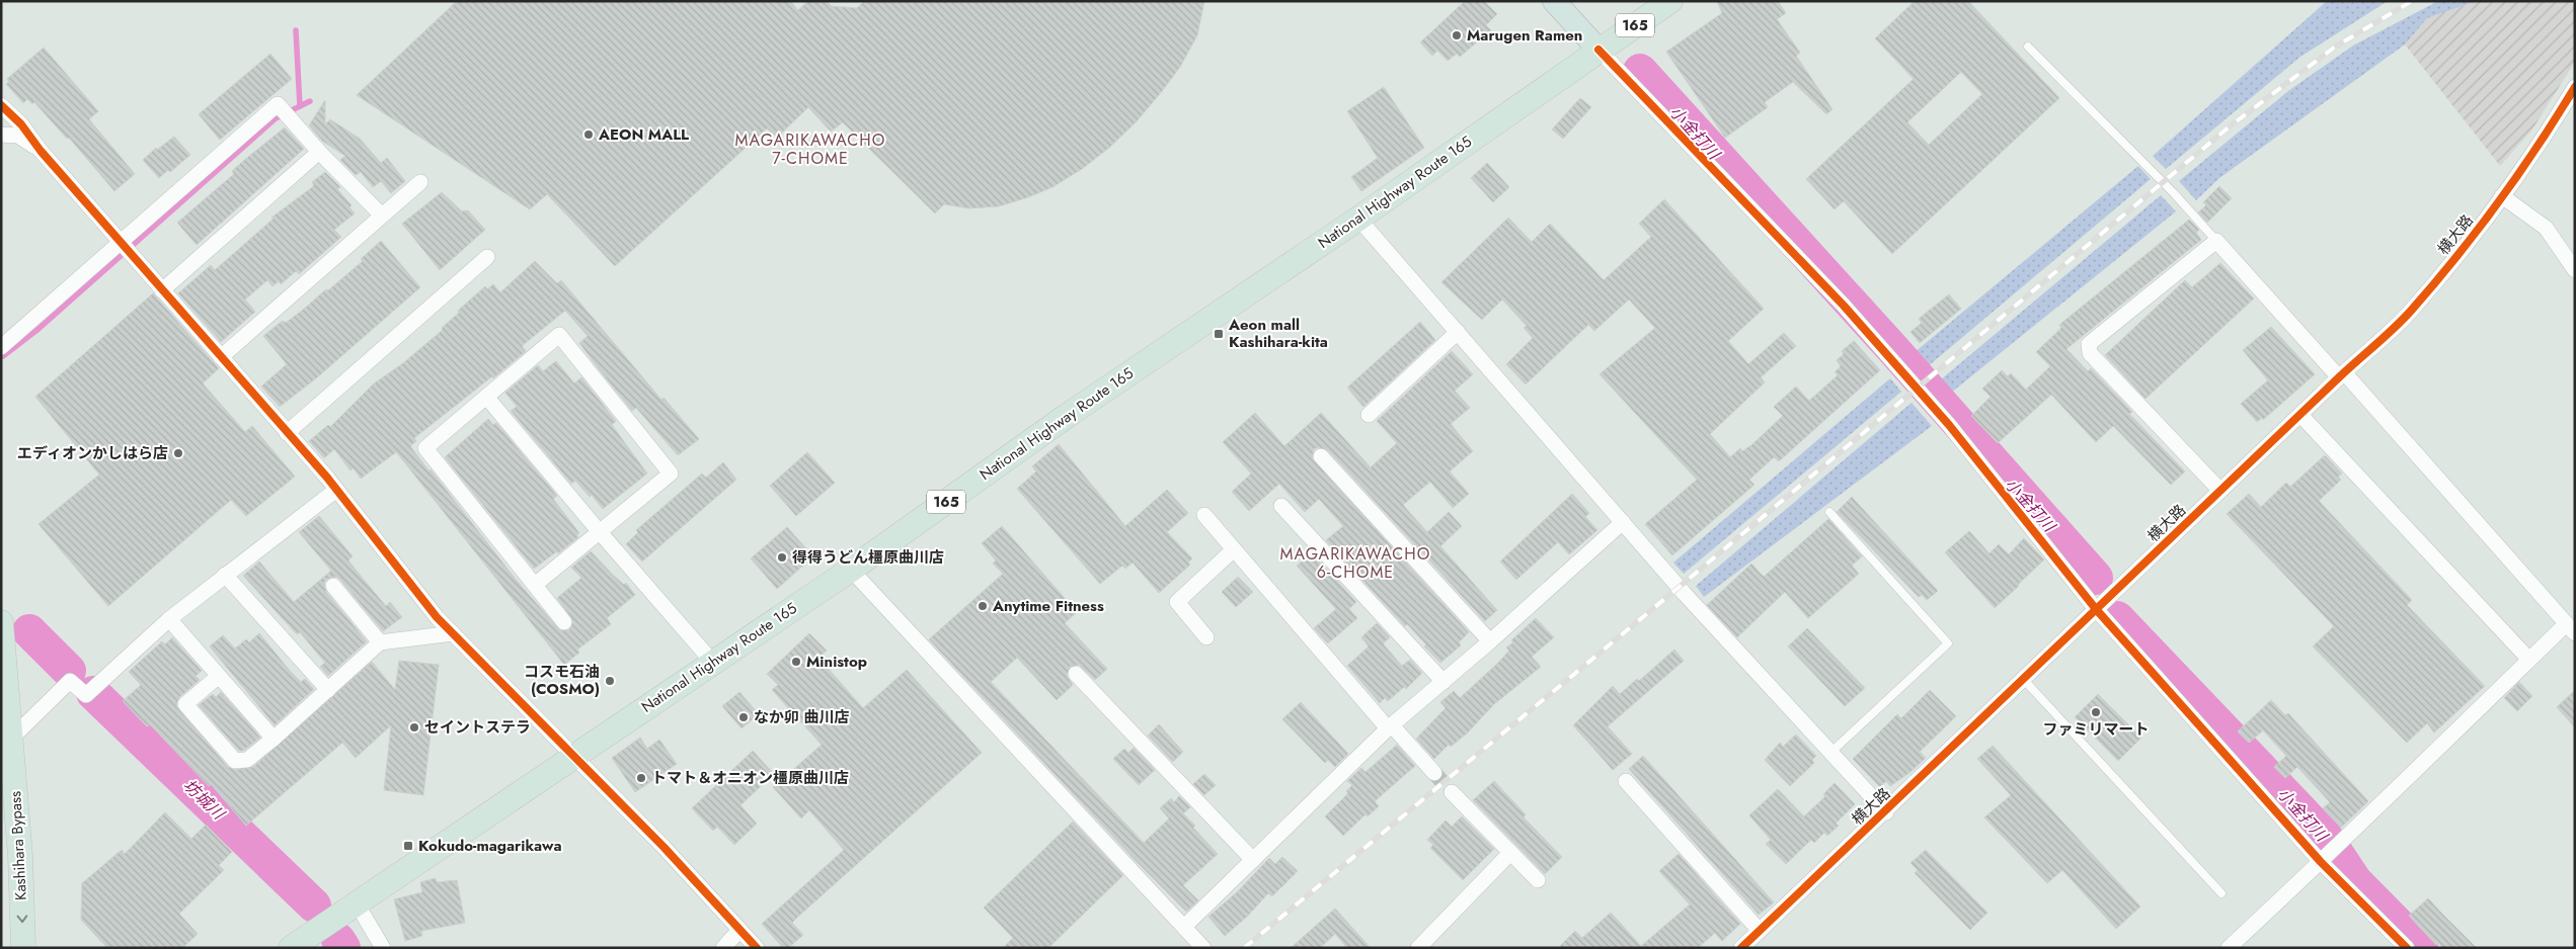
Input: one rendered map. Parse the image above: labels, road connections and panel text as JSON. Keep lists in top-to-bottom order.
{
  "streets": {
    "highway": ["165", "National Highway Route 165", "Kashihara Bypass"],
    "street": ["横大路"]
  },
  "one_way": ["Kashihara Bypass"],
  "districts": ["MAGARIKAWACHO 7-CHOME", "MAGARIKAWACHO 6-CHOME"],
  "water": ["小金打川", "坊城川"],
  "places": {
    "other": [
      "Marugen Ramen",
      "AEON MALL",
      "エディオンかしはら店",
      "得得うどん橿原曲川店",
      "Anytime Fitness",
      "Ministop",
      "コスモ石油 (COSMO)",
      "ファミリマート",
      "なか卯 曲川店",
      "セイントステラ",
      "トマト＆オニオン橿原曲川店"
    ],
    "transit": ["Aeon mall Kashihara-kita", "Kokudo-magarikawa"]
  }
}
